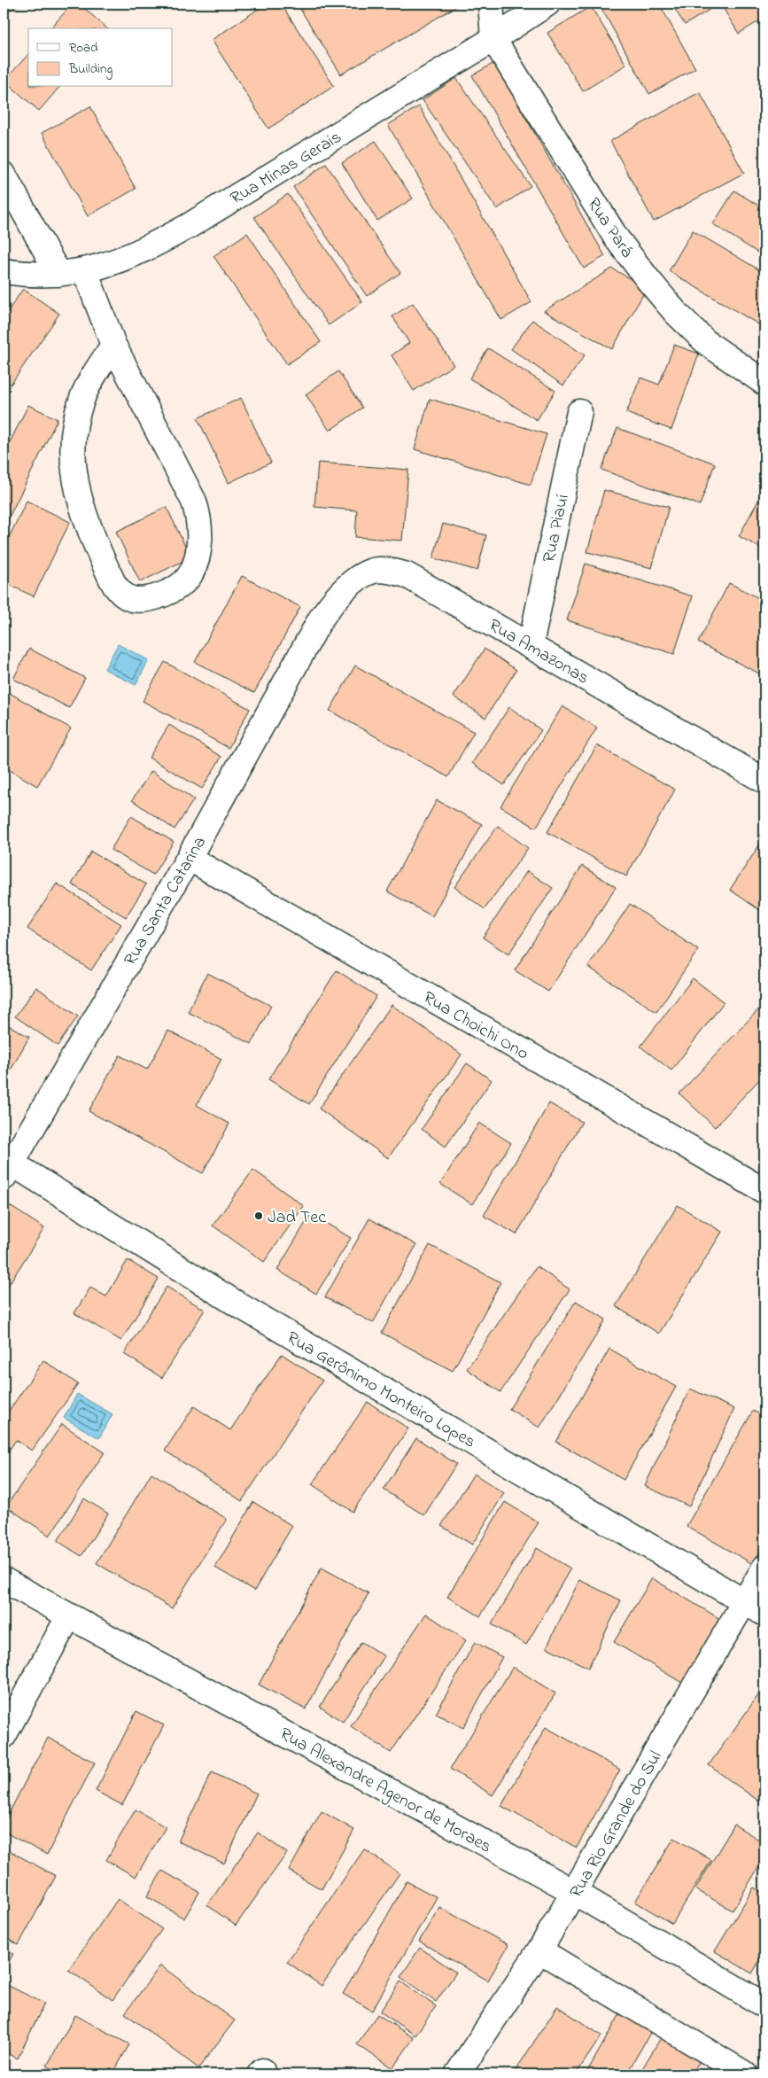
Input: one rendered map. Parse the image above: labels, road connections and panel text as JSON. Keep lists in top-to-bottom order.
{
  "streets": {
    "street": [
      "Rua Minas Gerais",
      "Rua Pará",
      "Rua Piauí",
      "Rua Amazonas",
      "Rua Santa Catarina",
      "Rua Choichi Ono",
      "Rua Gerônimo Monteiro Lopes",
      "Rua Alexandre Agenor de Moraes",
      "Rua Rio Grande do Sul"
    ]
  },
  "crossings": [
    ["Rua Minas Gerais", "Rua Pará"],
    ["Rua Piauí", "Rua Amazonas"],
    ["Rua Amazonas", "Rua Santa Catarina"],
    ["Rua Santa Catarina", "Rua Choichi Ono"],
    ["Rua Santa Catarina", "Rua Gerônimo Monteiro Lopes"],
    ["Rua Gerônimo Monteiro Lopes", "Rua Rio Grande do Sul"],
    ["Rua Alexandre Agenor de Moraes", "Rua Rio Grande do Sul"]
  ],
  "places": ["Jad Tec"],
  "legend": ["Road", "Building"]
}
